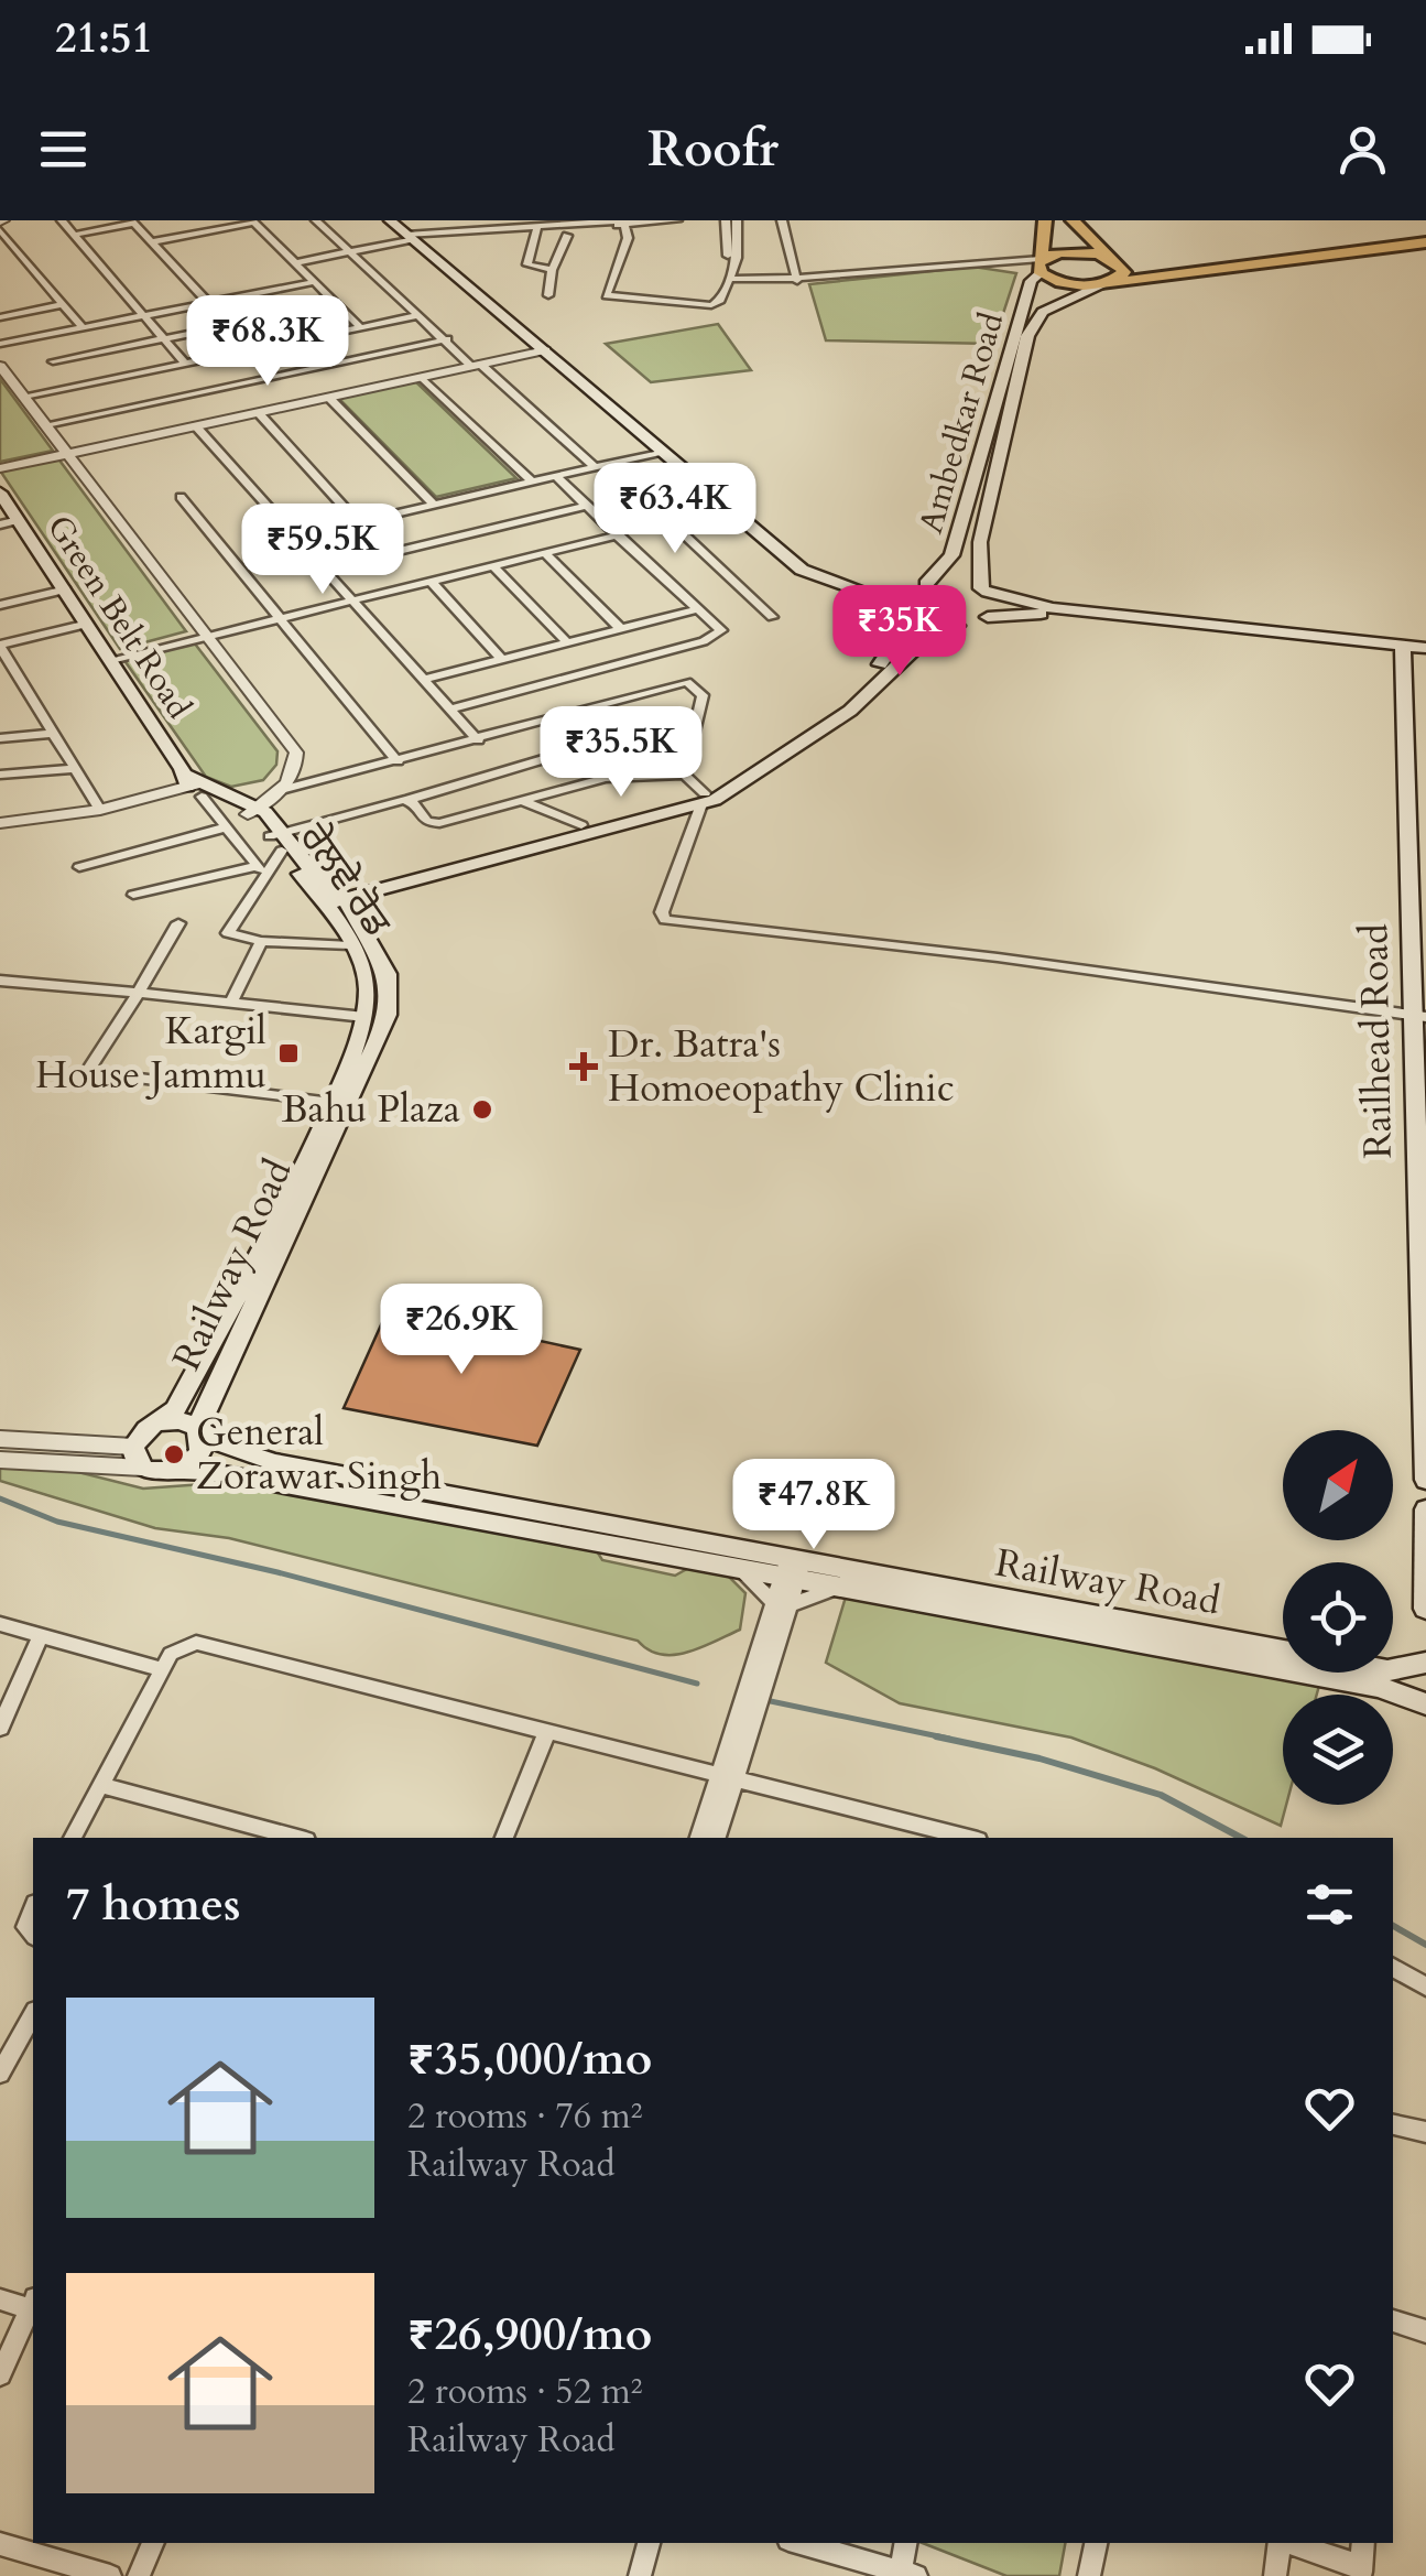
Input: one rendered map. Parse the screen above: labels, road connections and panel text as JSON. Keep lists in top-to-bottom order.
{
  "streets": {
    "main road": [
      "Ambedkar Road",
      "Green Belt Road",
      "ਰੇਲਵੇ ਰੋਡ",
      "Railhead Road",
      "Railway Road"
    ]
  },
  "crossings": [
    ["Green Belt Road", "ਰੇਲਵੇ ਰੋਡ"],
    ["ਰੇਲਵੇ ਰੋਡ", "Railway Road"]
  ],
  "places": {
    "transit": ["Kargil House Jammu"],
    "health": ["Dr. Batra's Homoeopathy Clinic"],
    "other": ["Bahu Plaza", "General Zorawar Singh"]
  },
  "north": "top right",
  "page": {
    "status": "21:51",
    "header": "Roofr",
    "price": [
      "₹68.3K",
      "₹63.4K",
      "₹59.5K",
      "₹35K",
      "₹35.5K",
      "₹26.9K",
      "₹47.8K"
    ],
    "heading": "7 homes",
    "list": [
      {
        "name": "₹35,000/mo",
        "note": "2 rooms · 76 m² · Railway Road"
      },
      {
        "name": "₹26,900/mo",
        "note": "2 rooms · 52 m² · Railway Road"
      }
    ]
  }
}
